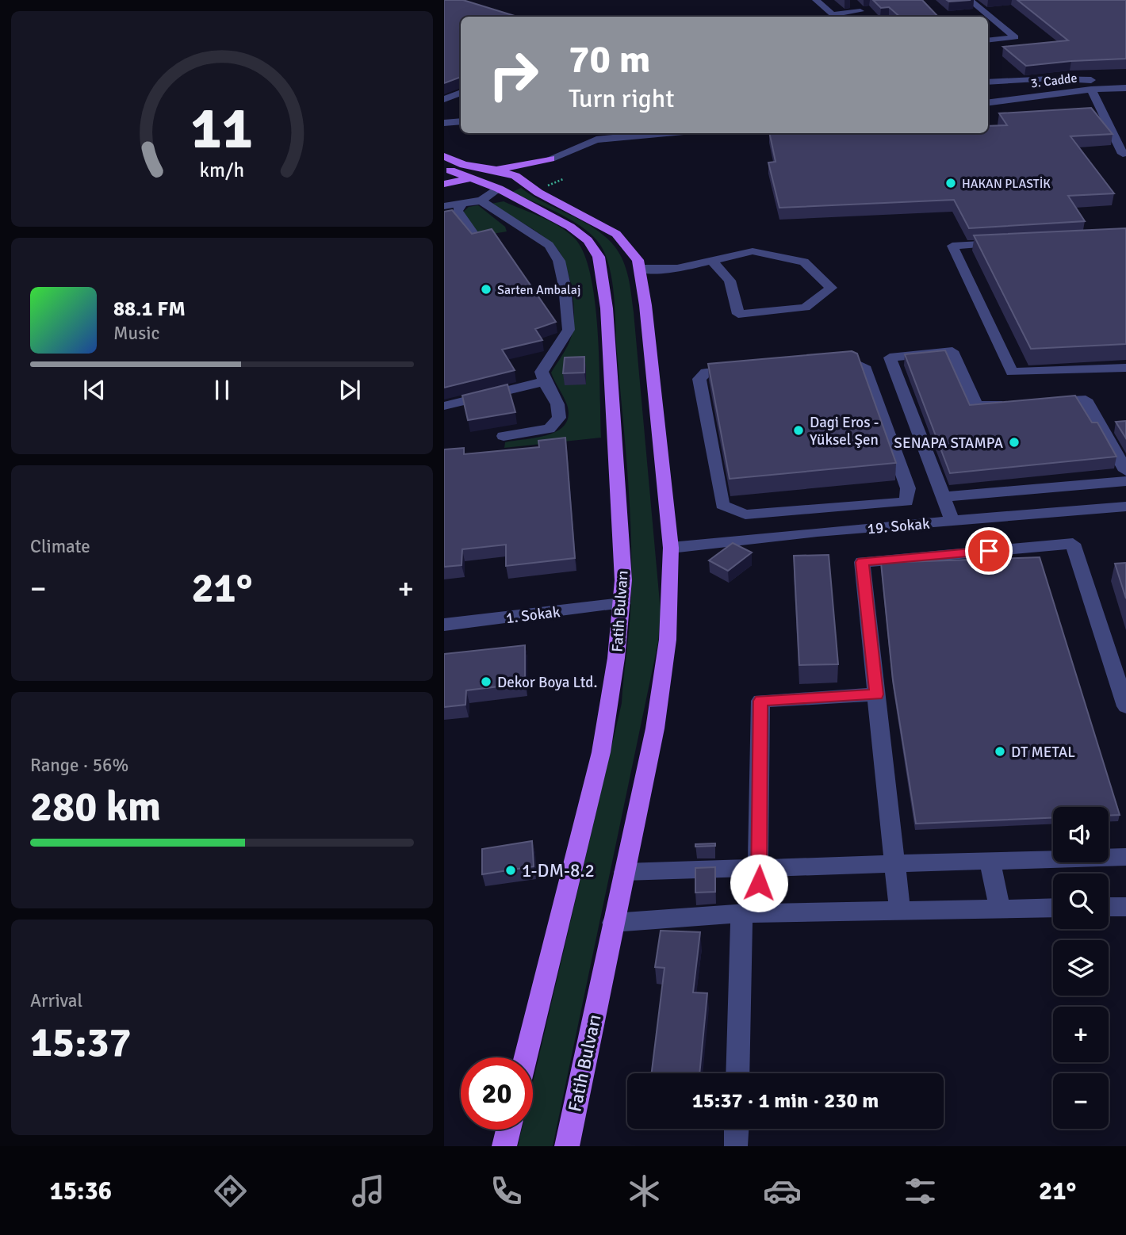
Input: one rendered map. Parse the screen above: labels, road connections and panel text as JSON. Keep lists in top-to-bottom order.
{
  "streets": {
    "main road": ["Fatih Bulvarı"],
    "street": ["3. Cadde", "19. Sokak", "1. Sokak"]
  },
  "crossings": [
    ["19. Sokak", "Fatih Bulvarı"],
    ["Fatih Bulvarı", "1. Sokak"]
  ],
  "places": [
    "HAKAN PLASTİK",
    "Sarten Ambalaj",
    "Dagi Eros - Yüksel Şen",
    "SENAPA STAMPA",
    "Dekor Boya Ltd.",
    "DT METAL",
    "1-DM-8.2"
  ],
  "page": {
    "turn": ["70 m", "Turn right"],
    "song": ["88.1 FM", "Music"],
    "tile": [
      "Climate",
      ["Range · 56%", "280 km"],
      ["Arrival", "15:37"]
    ],
    "heat": ["−", "21°", "+"],
    "map_buttons": ["+", "−"],
    "limit": "20",
    "trip": "15:37 · 1 min · 230 m",
    "tabs": ["15:36", "21°"],
    "gauge": ["11", "km/h"]
  }
}
